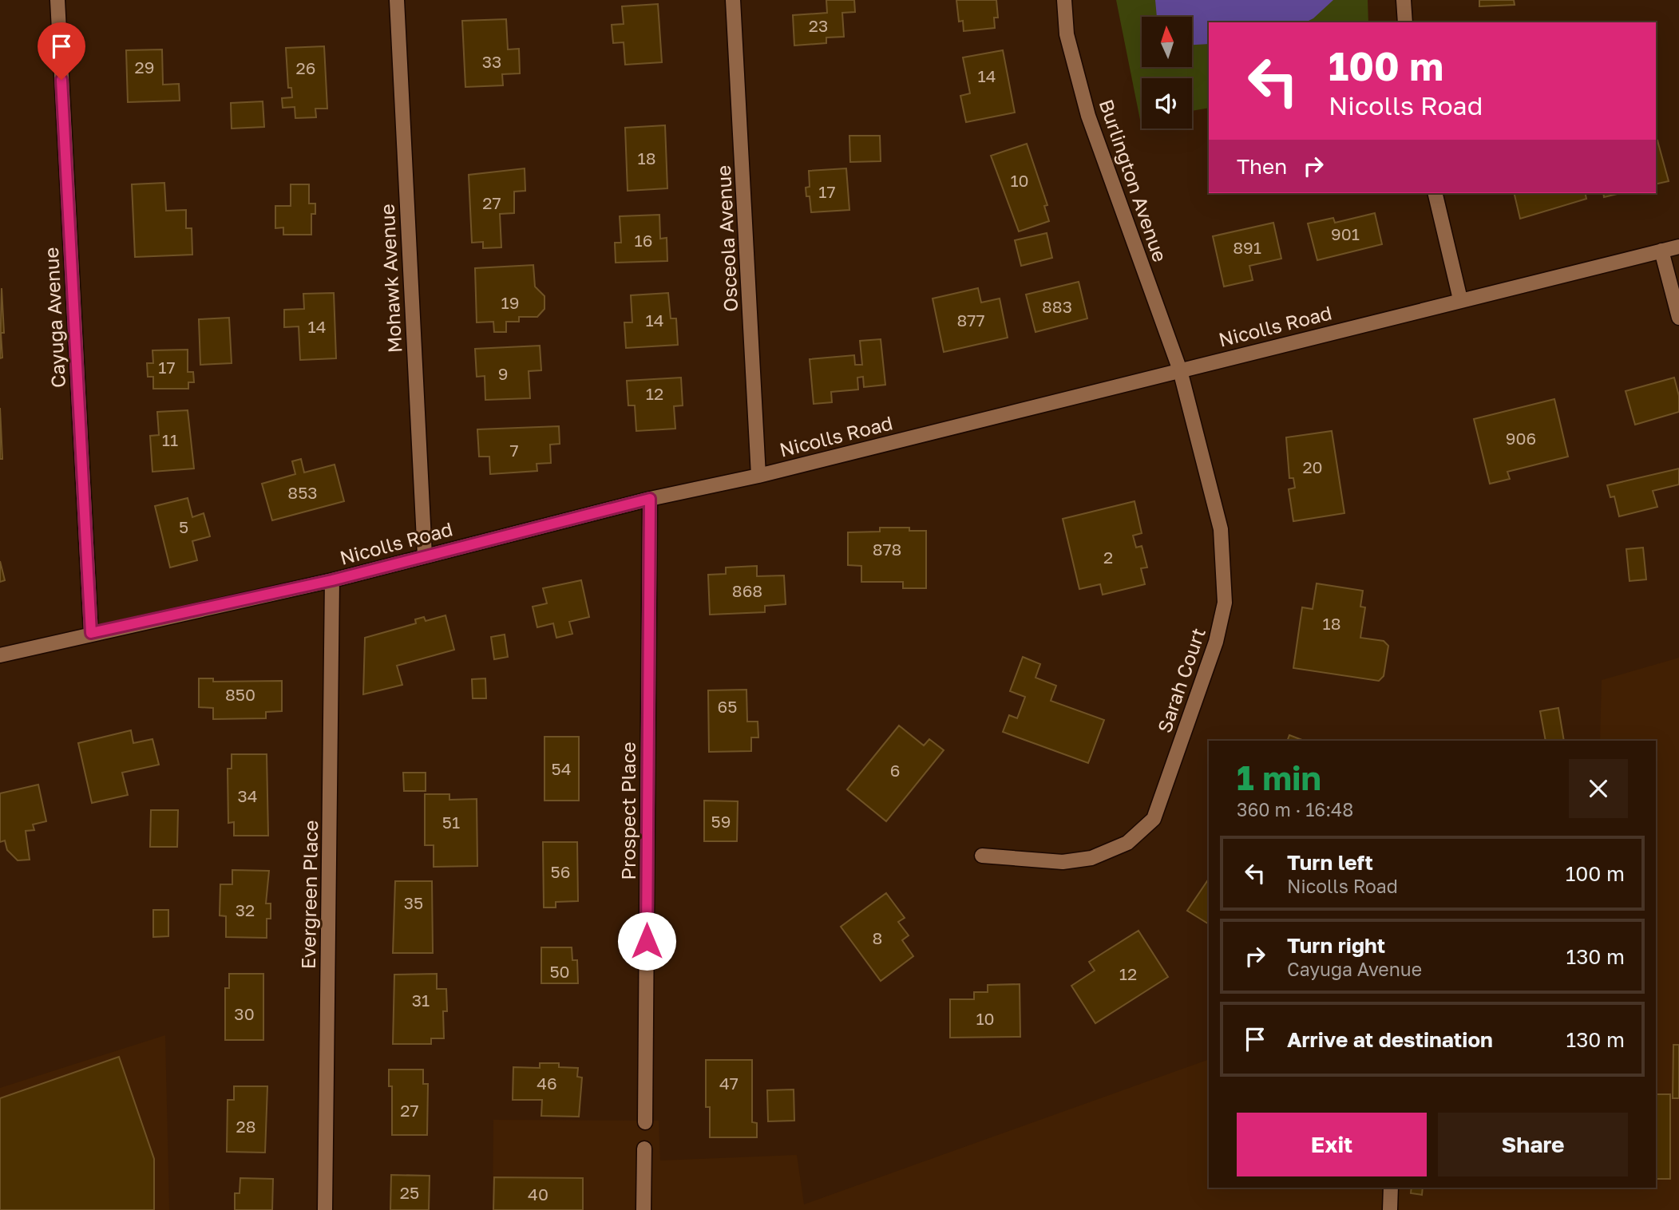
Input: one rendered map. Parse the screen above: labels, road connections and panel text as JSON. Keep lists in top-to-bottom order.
{
  "streets": {
    "street": [
      "Burlington Avenue",
      "Osceola Avenue",
      "Mohawk Avenue",
      "Cayuga Avenue",
      "Nicolls Road",
      "Sarah Court",
      "Prospect Place",
      "Evergreen Place"
    ]
  },
  "crossings": [
    ["Burlington Avenue", "Nicolls Road"],
    ["Burlington Avenue", "Sarah Court"],
    ["Osceola Avenue", "Nicolls Road"],
    ["Mohawk Avenue", "Nicolls Road"],
    ["Cayuga Avenue", "Nicolls Road"],
    ["Nicolls Road", "Sarah Court"],
    ["Nicolls Road", "Prospect Place"],
    ["Nicolls Road", "Evergreen Place"]
  ],
  "house_numbers": [
    "23",
    "33",
    "29",
    "26",
    "14",
    "18",
    "10",
    "17",
    "27",
    "901",
    "16",
    "891",
    "19",
    "883",
    "14",
    "877",
    "14",
    "17",
    "9",
    "12",
    "906",
    "11",
    "7",
    "20",
    "853",
    "5",
    "878",
    "2",
    "868",
    "18",
    "850",
    "65",
    "54",
    "6",
    "34",
    "59",
    "51",
    "56",
    "35",
    "32",
    "8",
    "50",
    "12",
    "31",
    "30",
    "10",
    "46",
    "47",
    "27",
    "28",
    "25",
    "40"
  ],
  "north": "top",
  "page": {
    "turn": ["100 m", "Nicolls Road"],
    "then": "Then",
    "heading": ["1 min", "360 m · 16:48"],
    "list": [
      {
        "name": "Turn left",
        "note": "Nicolls Road",
        "value": "100 m"
      },
      {
        "name": "Turn right",
        "note": "Cayuga Avenue",
        "value": "130 m"
      },
      {
        "name": "Arrive at destination",
        "value": "130 m"
      }
    ],
    "buttons": ["Exit", "Share"]
  }
}
